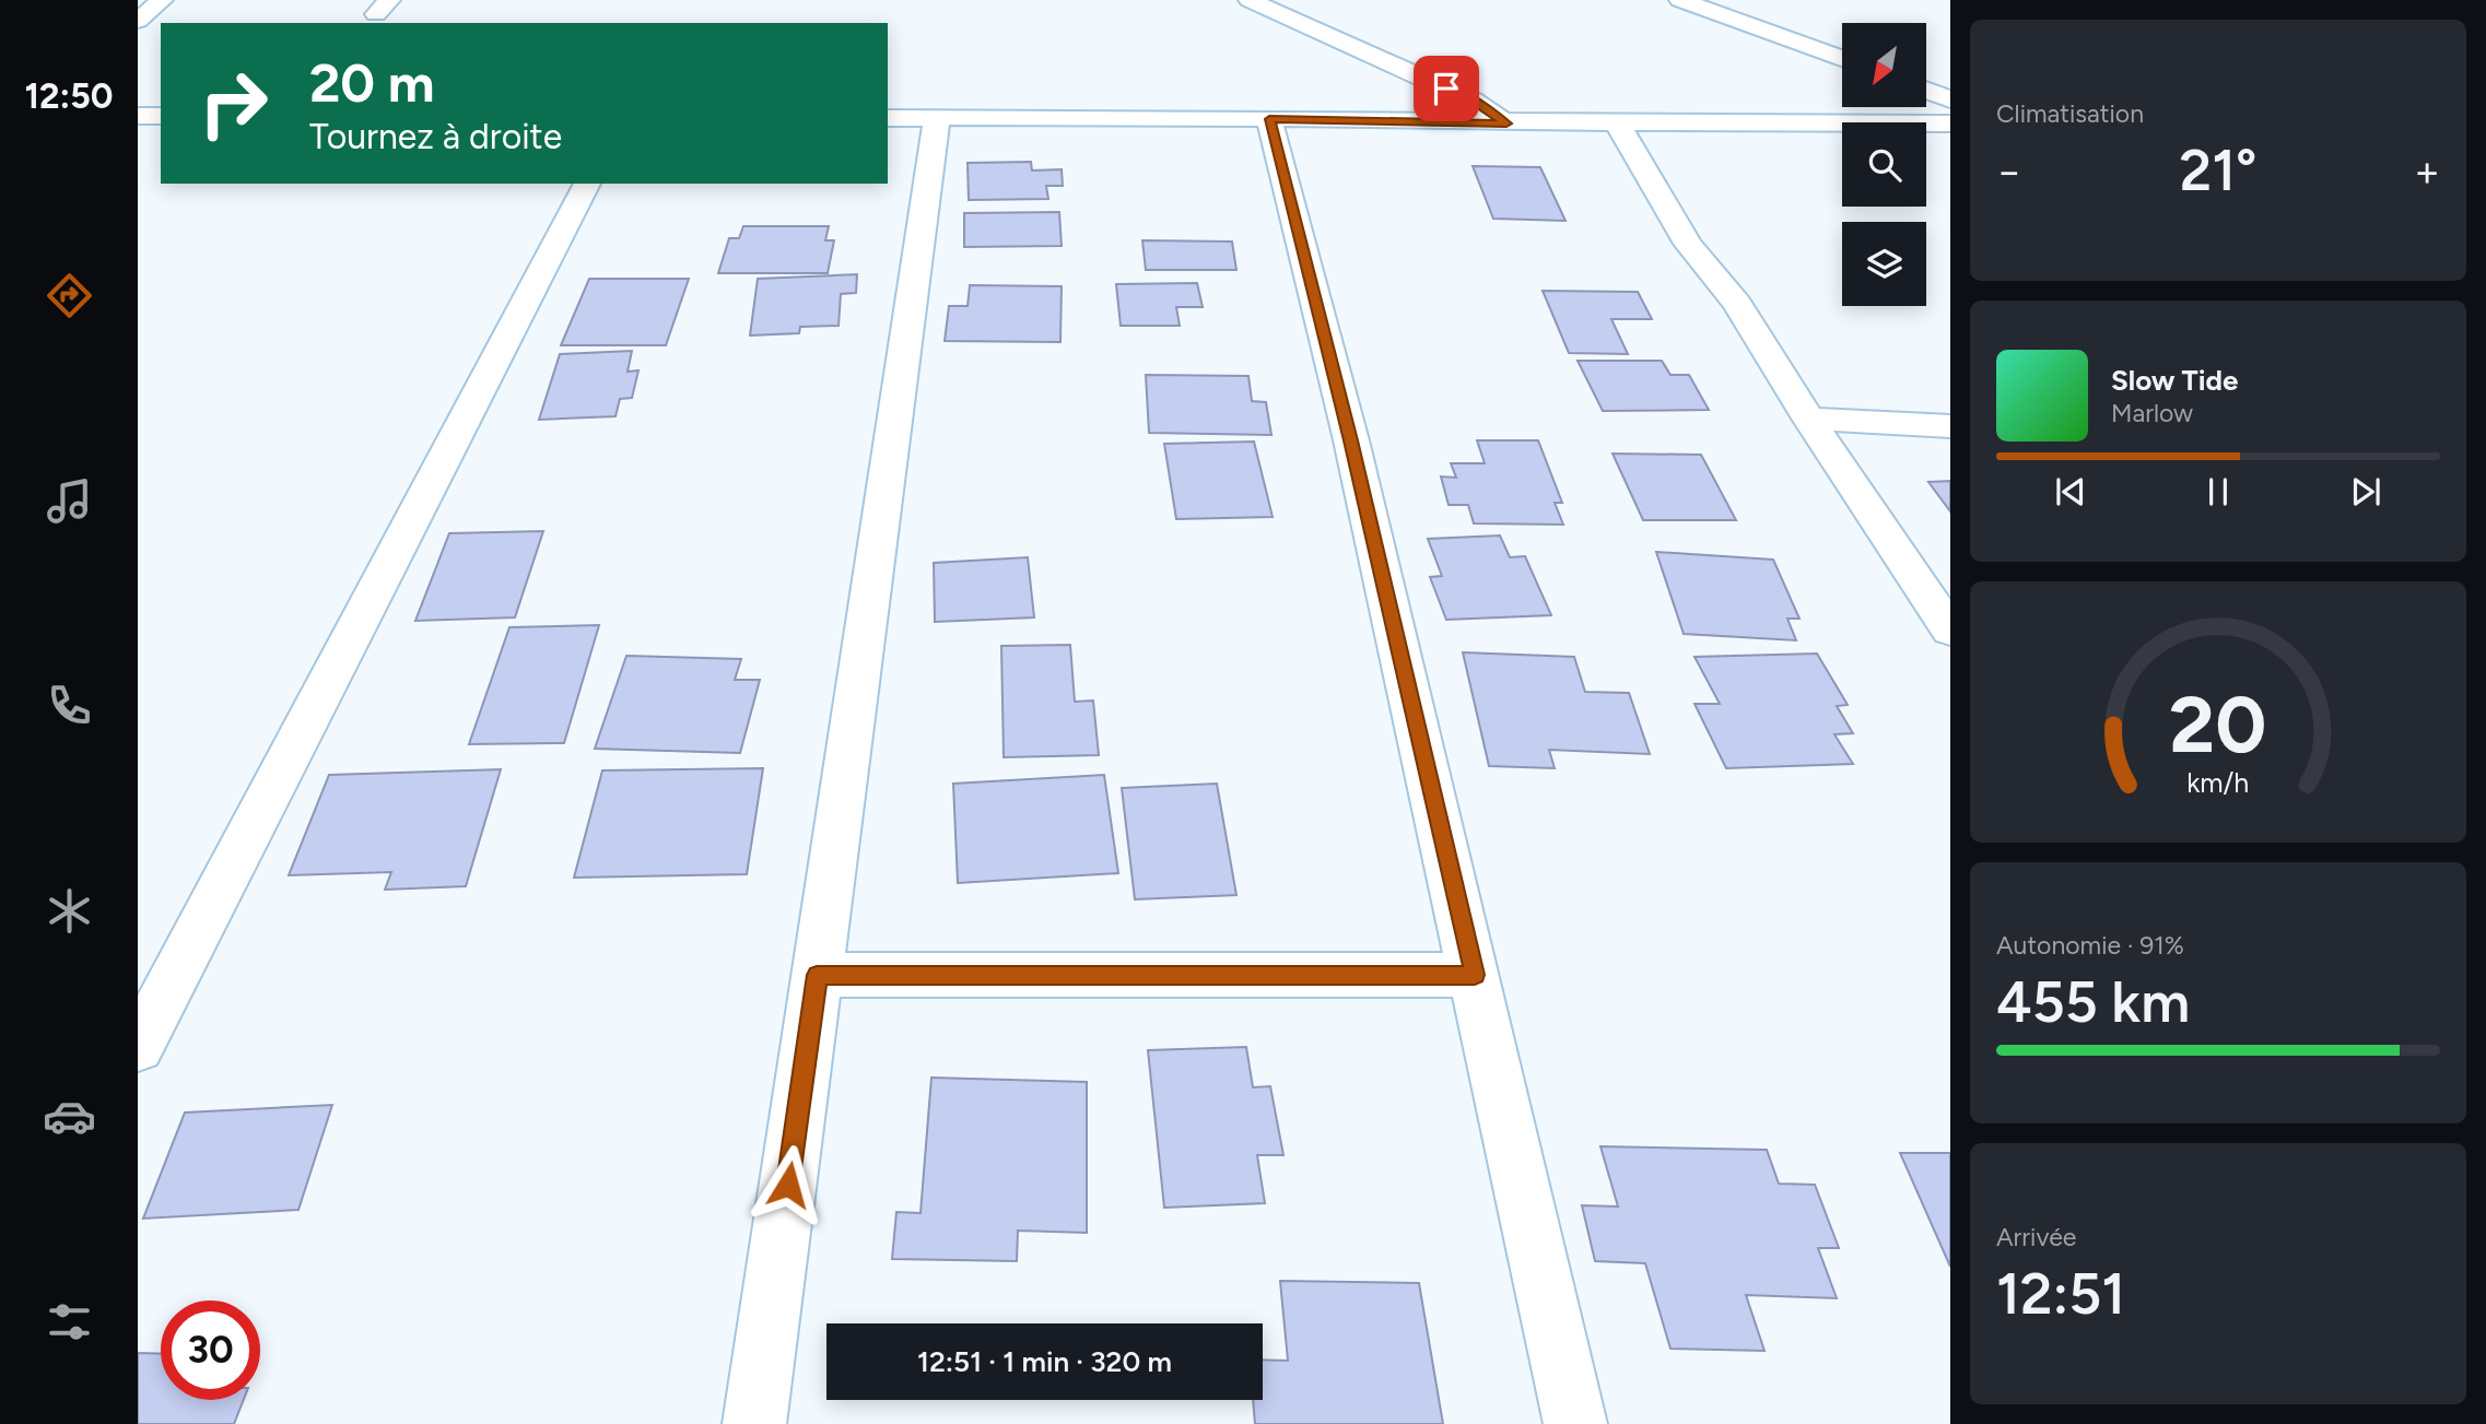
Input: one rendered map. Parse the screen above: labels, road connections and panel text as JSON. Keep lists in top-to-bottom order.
{
  "north": "bottom left",
  "page": {
    "tabs": "12:50",
    "tile": [
      "Climatisation",
      ["Autonomie · 91%", "455 km"],
      ["Arrivée", "12:51"]
    ],
    "turn": ["20 m", "Tournez à droite"],
    "heat": ["−", "21°", "+"],
    "song": ["Slow Tide", "Marlow"],
    "limit": "30",
    "trip": "12:51 · 1 min · 320 m",
    "gauge": ["20", "km/h"]
  }
}
